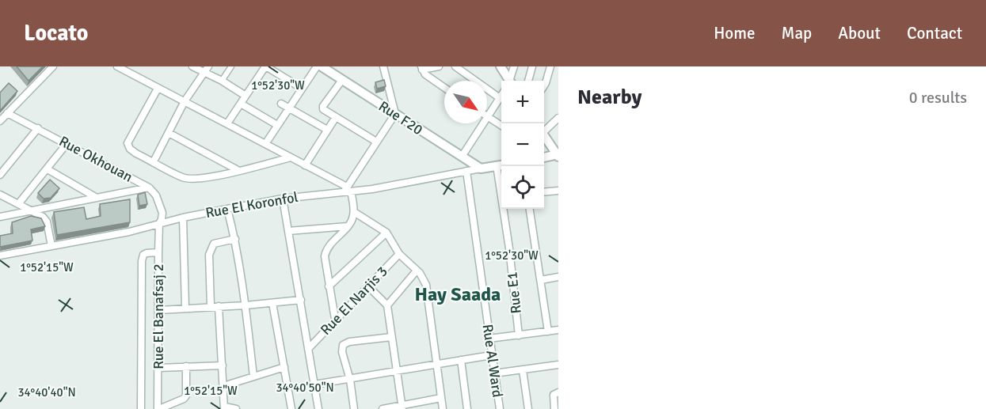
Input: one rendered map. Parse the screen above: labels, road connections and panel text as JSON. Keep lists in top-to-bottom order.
{
  "streets": {
    "street": [
      "Rue F20",
      "Rue Okhouan",
      "Rue El Koronfol",
      "Rue E1",
      "Rue El Narjis 3",
      "Rue El Banafsaj 2",
      "Rue Al Ward"
    ]
  },
  "crossings": [
    ["Rue F20", "Rue El Koronfol"],
    ["Rue Okhouan", "Rue El Koronfol"],
    ["Rue Okhouan", "Rue El Banafsaj 2"],
    ["Rue El Koronfol", "Rue E1"],
    ["Rue El Koronfol", "Rue El Banafsaj 2"],
    ["Rue El Koronfol", "Rue Al Ward"]
  ],
  "districts": ["Hay Saada"],
  "north": "bottom right",
  "page": {
    "header": "Locato",
    "nav": [
      "Home",
      "Map",
      "About",
      "Contact"
    ],
    "heading": ["Nearby", "0 results"],
    "map_buttons": ["+", "−"]
  },
  "coordinates": [
    "1°52'30\"W",
    "1°52'15\"W",
    "34°40'50\"N",
    "34°40'40\"N"
  ]
}
